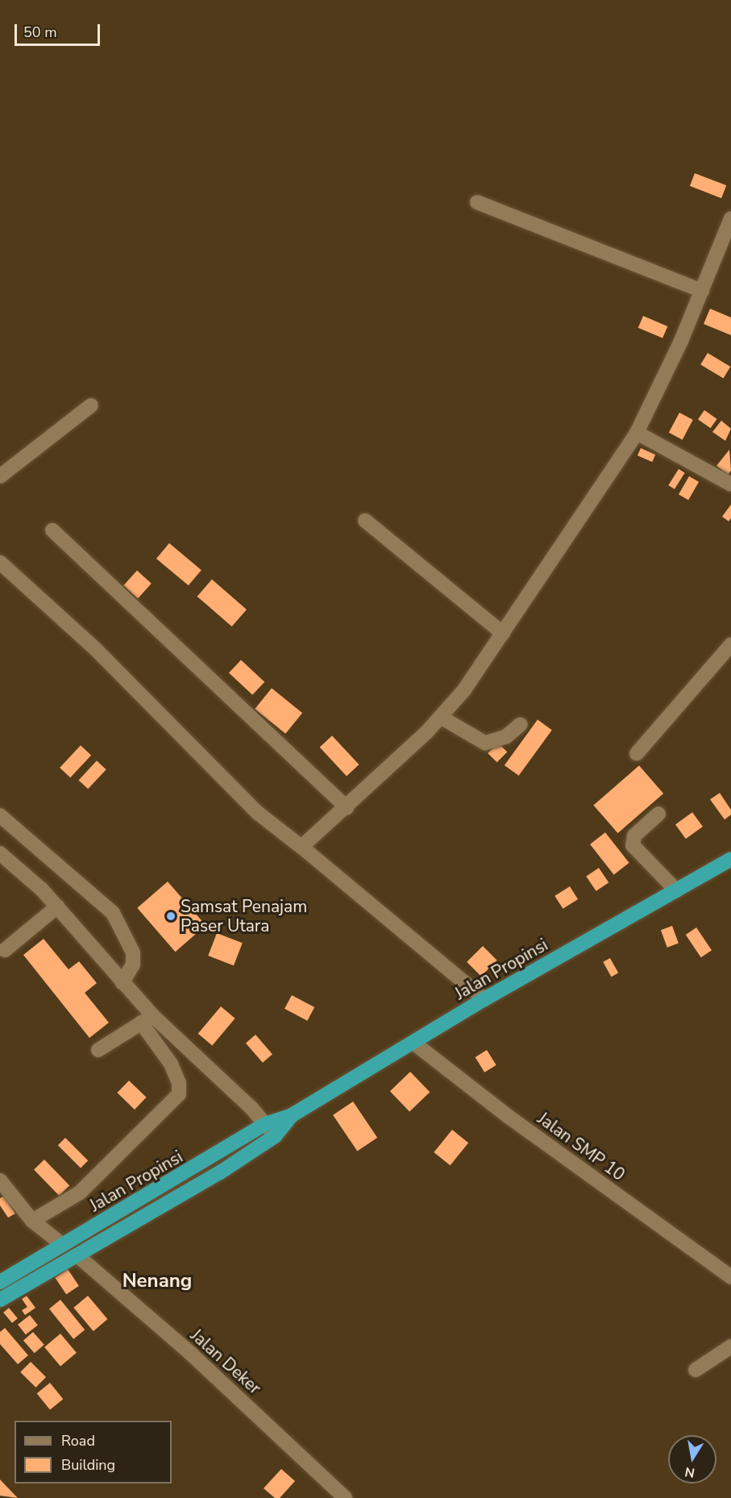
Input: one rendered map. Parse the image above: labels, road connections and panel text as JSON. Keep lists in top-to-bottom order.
{
  "streets": {
    "highway": ["Jalan Propinsi"],
    "street": ["Jalan SMP 10", "Jalan Deker"]
  },
  "crossings": [
    ["Jalan Propinsi", "Jalan SMP 10"],
    ["Jalan Propinsi", "Jalan Deker"]
  ],
  "districts": ["Nenang"],
  "places": ["Samsat Penajam Paser Utara"],
  "legend": ["Road", "Building"],
  "scale_bar": "50 m",
  "north": "bottom"
}
